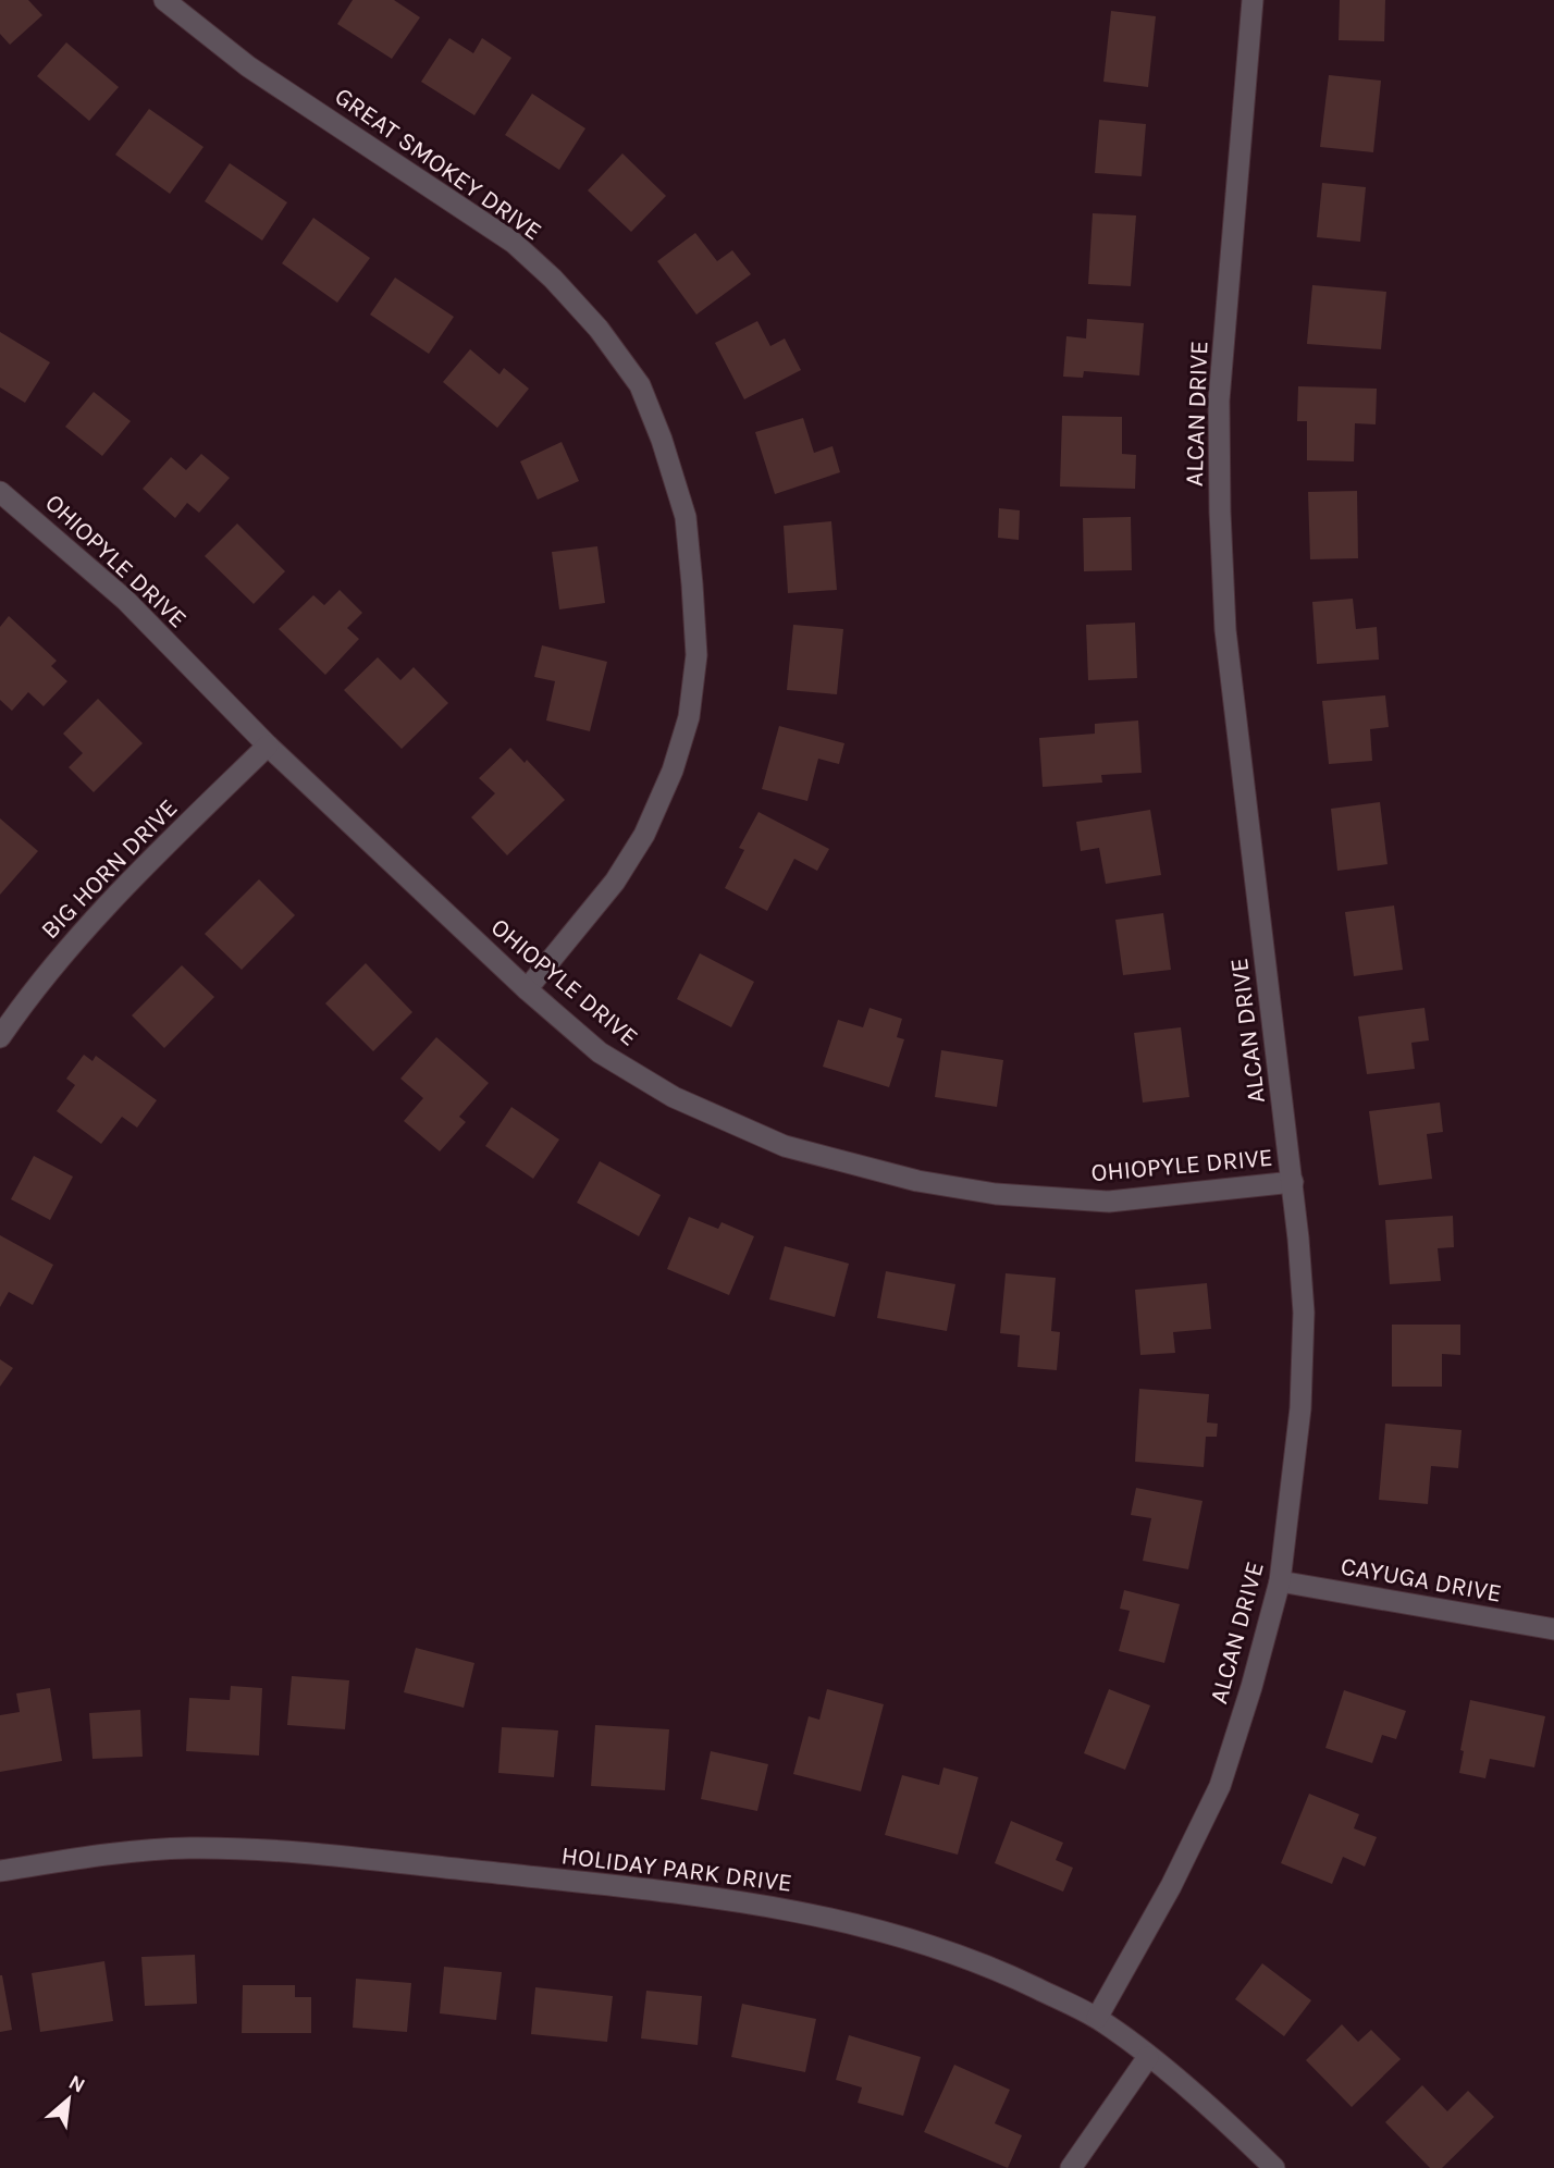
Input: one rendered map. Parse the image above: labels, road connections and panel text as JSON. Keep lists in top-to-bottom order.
{
  "streets": {
    "street": [
      "GREAT SMOKEY DRIVE",
      "ALCAN DRIVE",
      "OHIOPYLE DRIVE",
      "BIG HORN DRIVE",
      "CAYUGA DRIVE",
      "HOLIDAY PARK DRIVE"
    ]
  },
  "crossings": [
    ["GREAT SMOKEY DRIVE", "OHIOPYLE DRIVE"],
    ["ALCAN DRIVE", "OHIOPYLE DRIVE"],
    ["ALCAN DRIVE", "CAYUGA DRIVE"],
    ["ALCAN DRIVE", "HOLIDAY PARK DRIVE"],
    ["OHIOPYLE DRIVE", "BIG HORN DRIVE"]
  ],
  "north": "top right"
}
